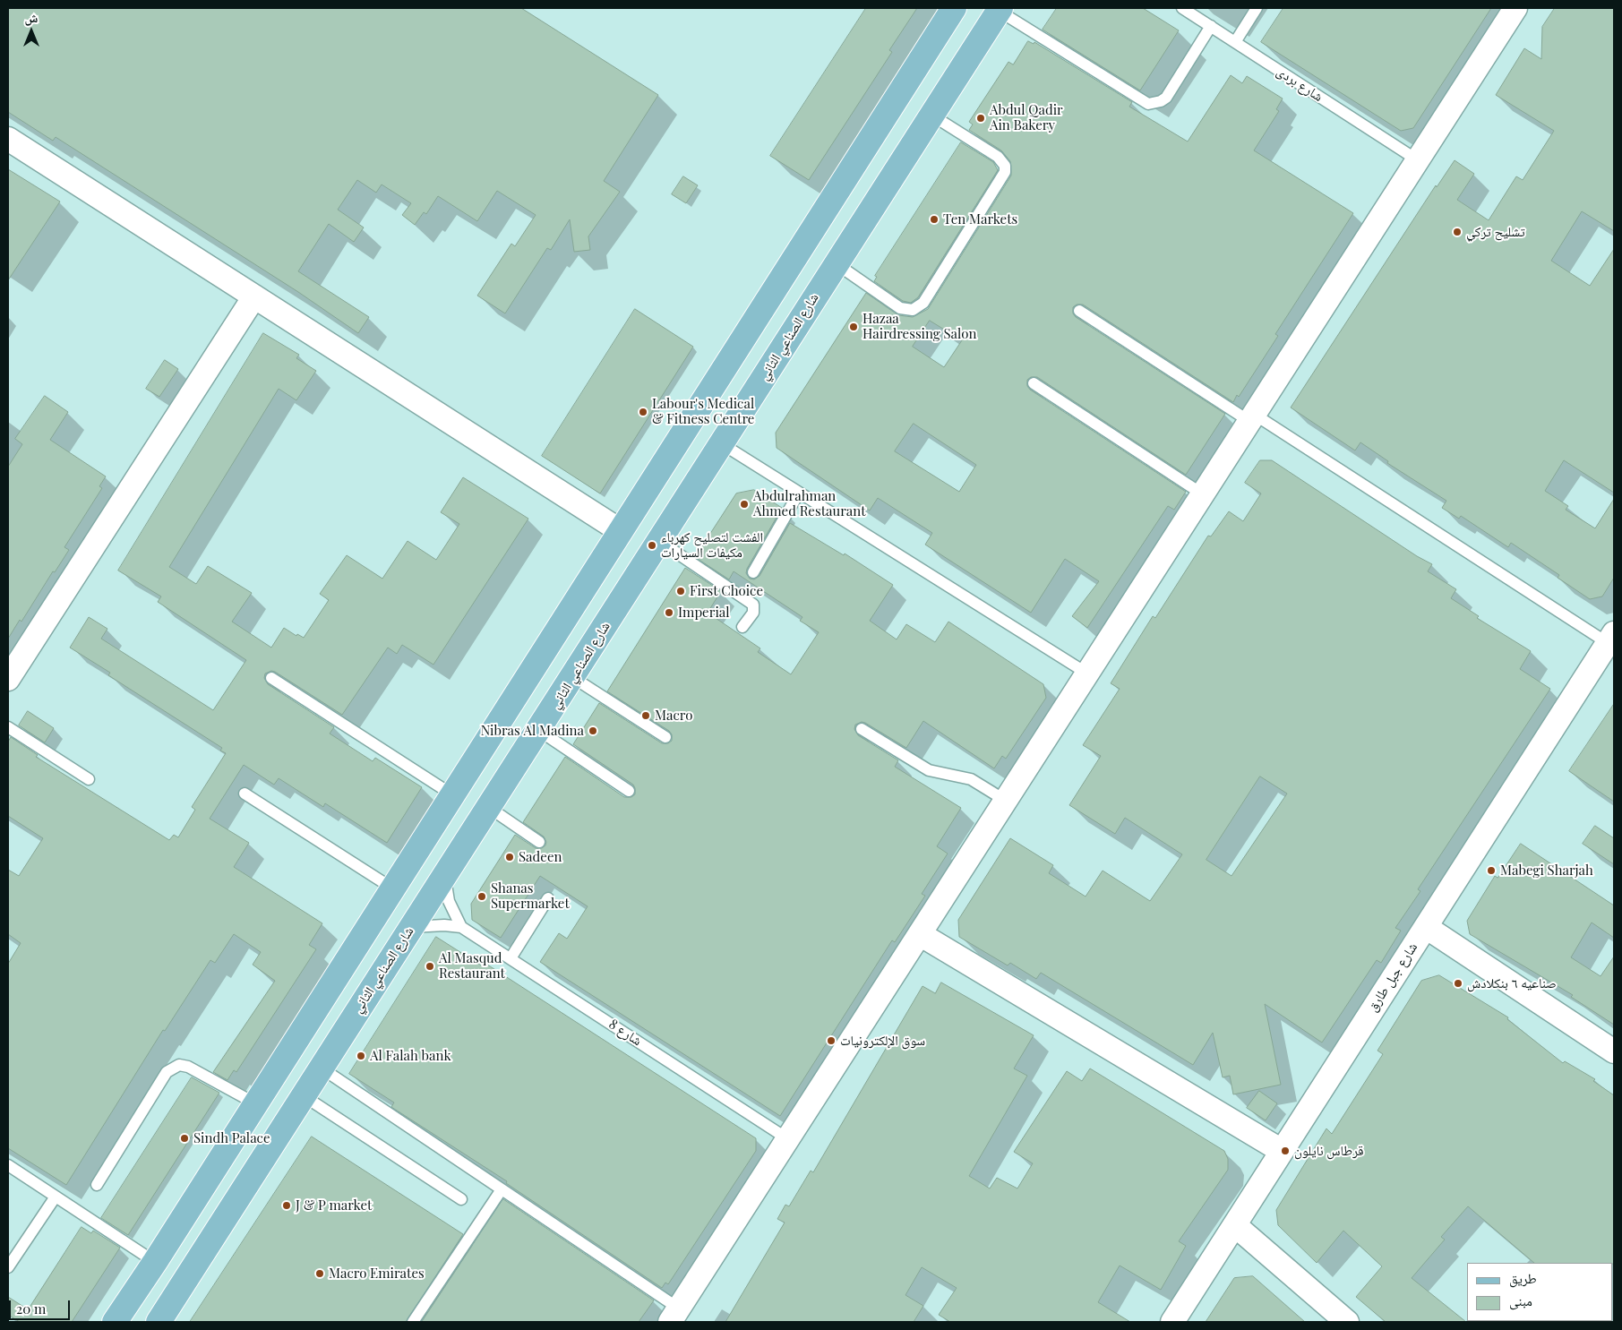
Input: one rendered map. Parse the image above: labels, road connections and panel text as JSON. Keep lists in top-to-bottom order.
{
  "streets": {
    "main road": ["شارع الصناعي الثاني"],
    "street": ["شارع جبل طارق"],
    "lane": ["شارع بردى", "شارع 8"]
  },
  "crossings": [
    ["شارع الصناعي الثاني", "شارع 8"]
  ],
  "places": [
    "Abdul Qadir Ain Bakery",
    "Ten Markets",
    "تشليح تركي",
    "Hazaa Hairdressing Salon",
    "Labour's Medical & Fitness Centre",
    "Abdulrahman Ahmed Restaurant",
    "الفشت لتصلیح کھرباء مکیفات السیارات",
    "First Choice",
    "Imperial",
    "Macro",
    "Nibras Al Madina",
    "Sadeen",
    "Mabegi Sharjah",
    "Shanas Supermarket",
    "Al Masqud Restaurant",
    "صناعيه ٦ بنكلادش",
    "سوق الإلكترونيات",
    "Al Falah bank",
    "Sindh Palace",
    "قرطاس نايلون",
    "J & P market",
    "Macro Emirates"
  ],
  "legend": ["طريق", "مبنى"],
  "scale_bar": "20 m",
  "north": "top"
}
